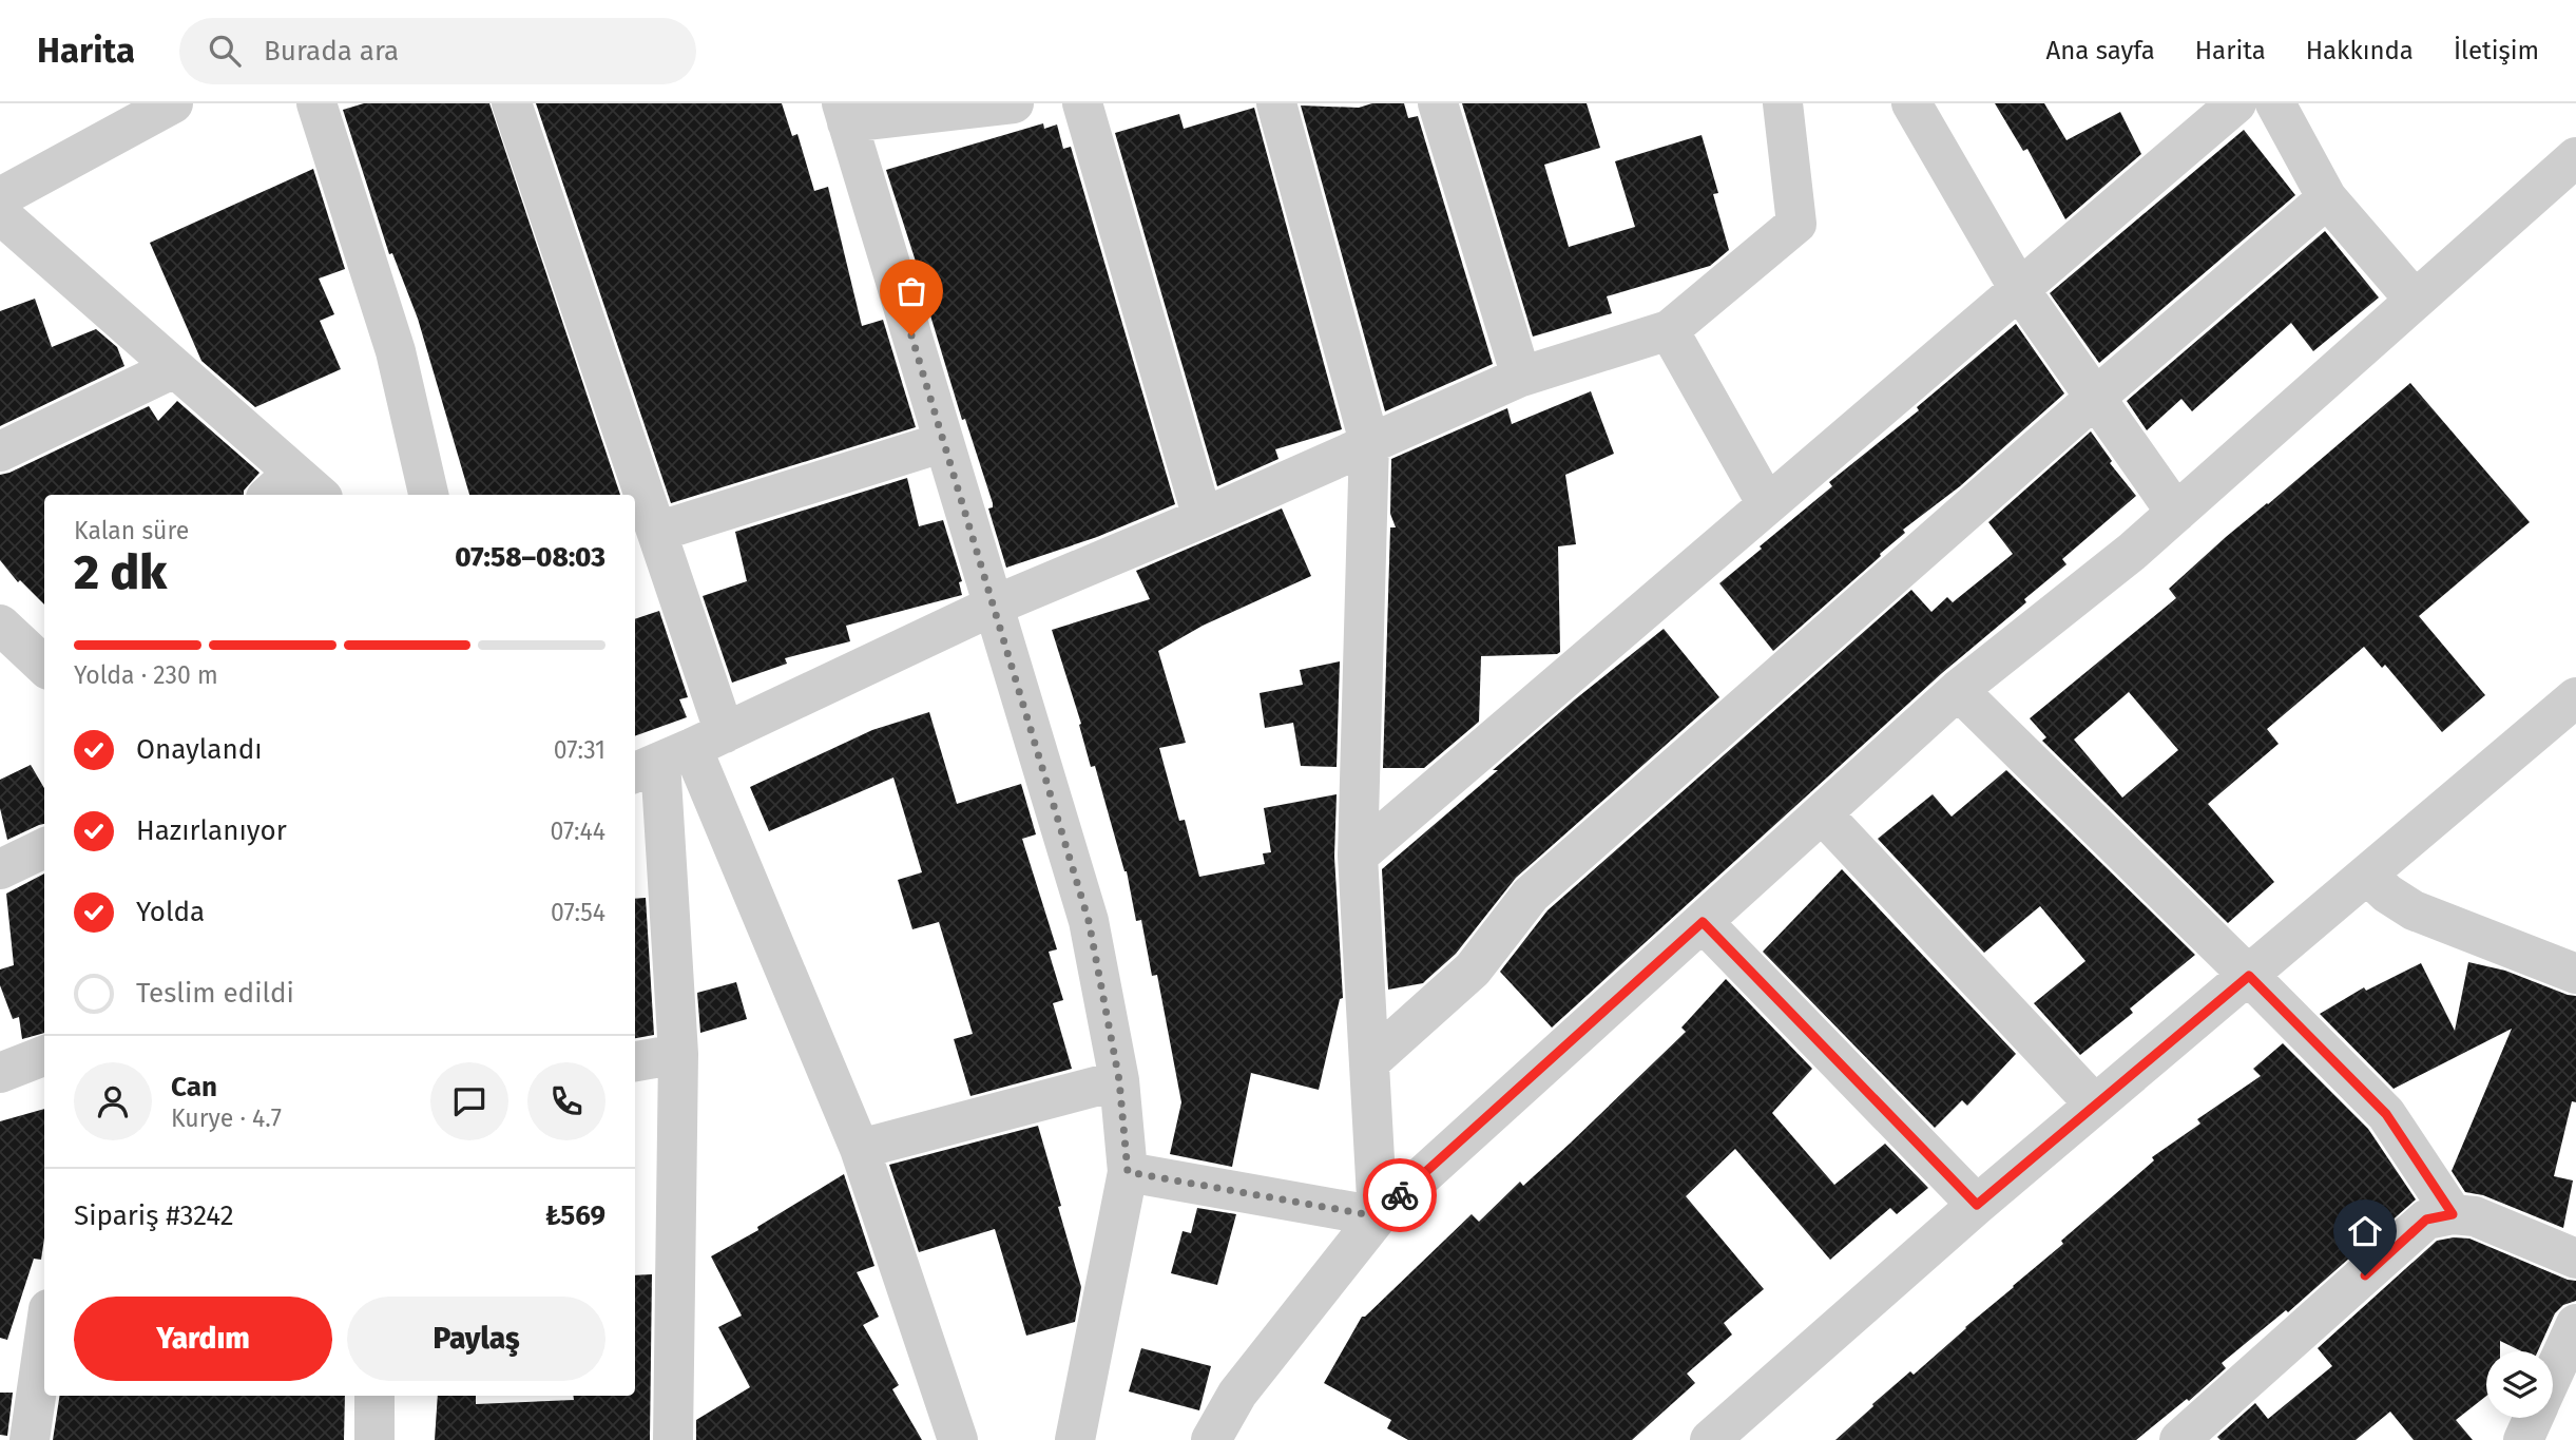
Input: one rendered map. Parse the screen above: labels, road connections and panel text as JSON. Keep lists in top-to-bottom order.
{
  "page": {
    "header": "Harita",
    "search": "Burada ara",
    "nav": [
      "Ana sayfa",
      "Harita",
      "Hakkında",
      "İletişim"
    ],
    "heading": ["2 dk", "Kalan süre", "07:58–08:03"],
    "panel": [
      "Can",
      "Kurye · 4.7",
      "Sipariş #3242",
      "₺569"
    ],
    "bar": "Yolda · 230 m",
    "list": [
      ["Onaylandı", "07:31"],
      ["Hazırlanıyor", "07:44"],
      ["Yolda", "07:54"],
      "Teslim edildi"
    ],
    "buttons": ["Yardım", "Paylaş"]
  }
}
